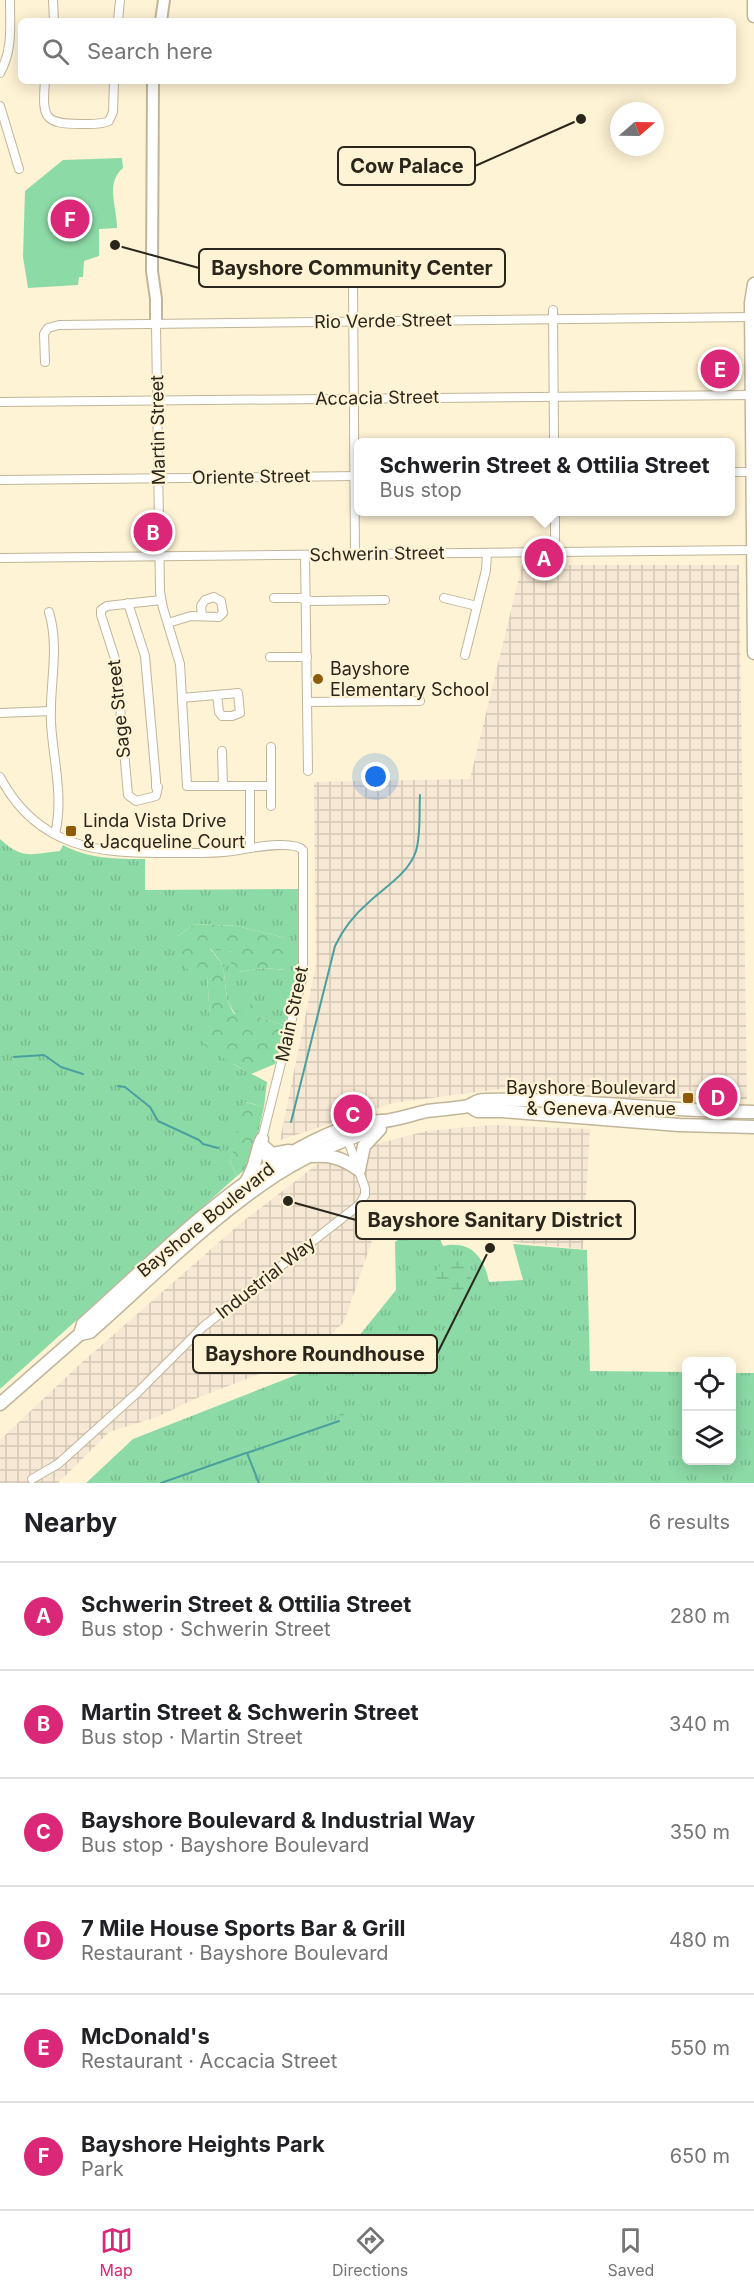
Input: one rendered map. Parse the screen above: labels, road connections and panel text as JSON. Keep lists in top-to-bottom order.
{
  "streets": {
    "main road": ["Bayshore Boulevard"],
    "street": [
      "Rio Verde Street",
      "Accacia Street",
      "Martin Street",
      "Oriente Street",
      "Schwerin Street",
      "Sage Street",
      "Main Street",
      "Industrial Way"
    ]
  },
  "crossings": [
    ["Rio Verde Street", "Martin Street"],
    ["Accacia Street", "Martin Street"],
    ["Martin Street", "Oriente Street"],
    ["Martin Street", "Schwerin Street"],
    ["Martin Street", "Sage Street"],
    ["Bayshore Boulevard", "Industrial Way"]
  ],
  "places": {
    "other": [
      "Cow Palace",
      "Bayshore Community Center",
      "Bayshore Elementary School",
      "Bayshore Sanitary District",
      "Bayshore Roundhouse"
    ],
    "transit": ["Linda Vista Drive & Jacqueline Court", "Bayshore Boulevard & Geneva Avenue"]
  },
  "north": "right",
  "page": {
    "search": "Search here",
    "pins": [
      "F",
      "E",
      "B",
      "A",
      "D",
      "C"
    ],
    "popup": ["Schwerin Street & Ottilia Street", "Bus stop"],
    "heading": ["Nearby", "6 results"],
    "list": [
      {
        "mark": "A",
        "name": "Schwerin Street & Ottilia Street",
        "note": "Bus stop · Schwerin Street",
        "value": "280 m"
      },
      {
        "mark": "B",
        "name": "Martin Street & Schwerin Street",
        "note": "Bus stop · Martin Street",
        "value": "340 m"
      },
      {
        "mark": "C",
        "name": "Bayshore Boulevard & Industrial Way",
        "note": "Bus stop · Bayshore Boulevard",
        "value": "350 m"
      },
      {
        "mark": "D",
        "name": "7 Mile House Sports Bar & Grill",
        "note": "Restaurant · Bayshore Boulevard",
        "value": "480 m"
      },
      {
        "mark": "E",
        "name": "McDonald's",
        "note": "Restaurant · Accacia Street",
        "value": "550 m"
      },
      {
        "mark": "F",
        "name": "Bayshore Heights Park",
        "note": "Park",
        "value": "650 m"
      }
    ],
    "nav": ["Map", "Directions", "Saved"]
  }
}
